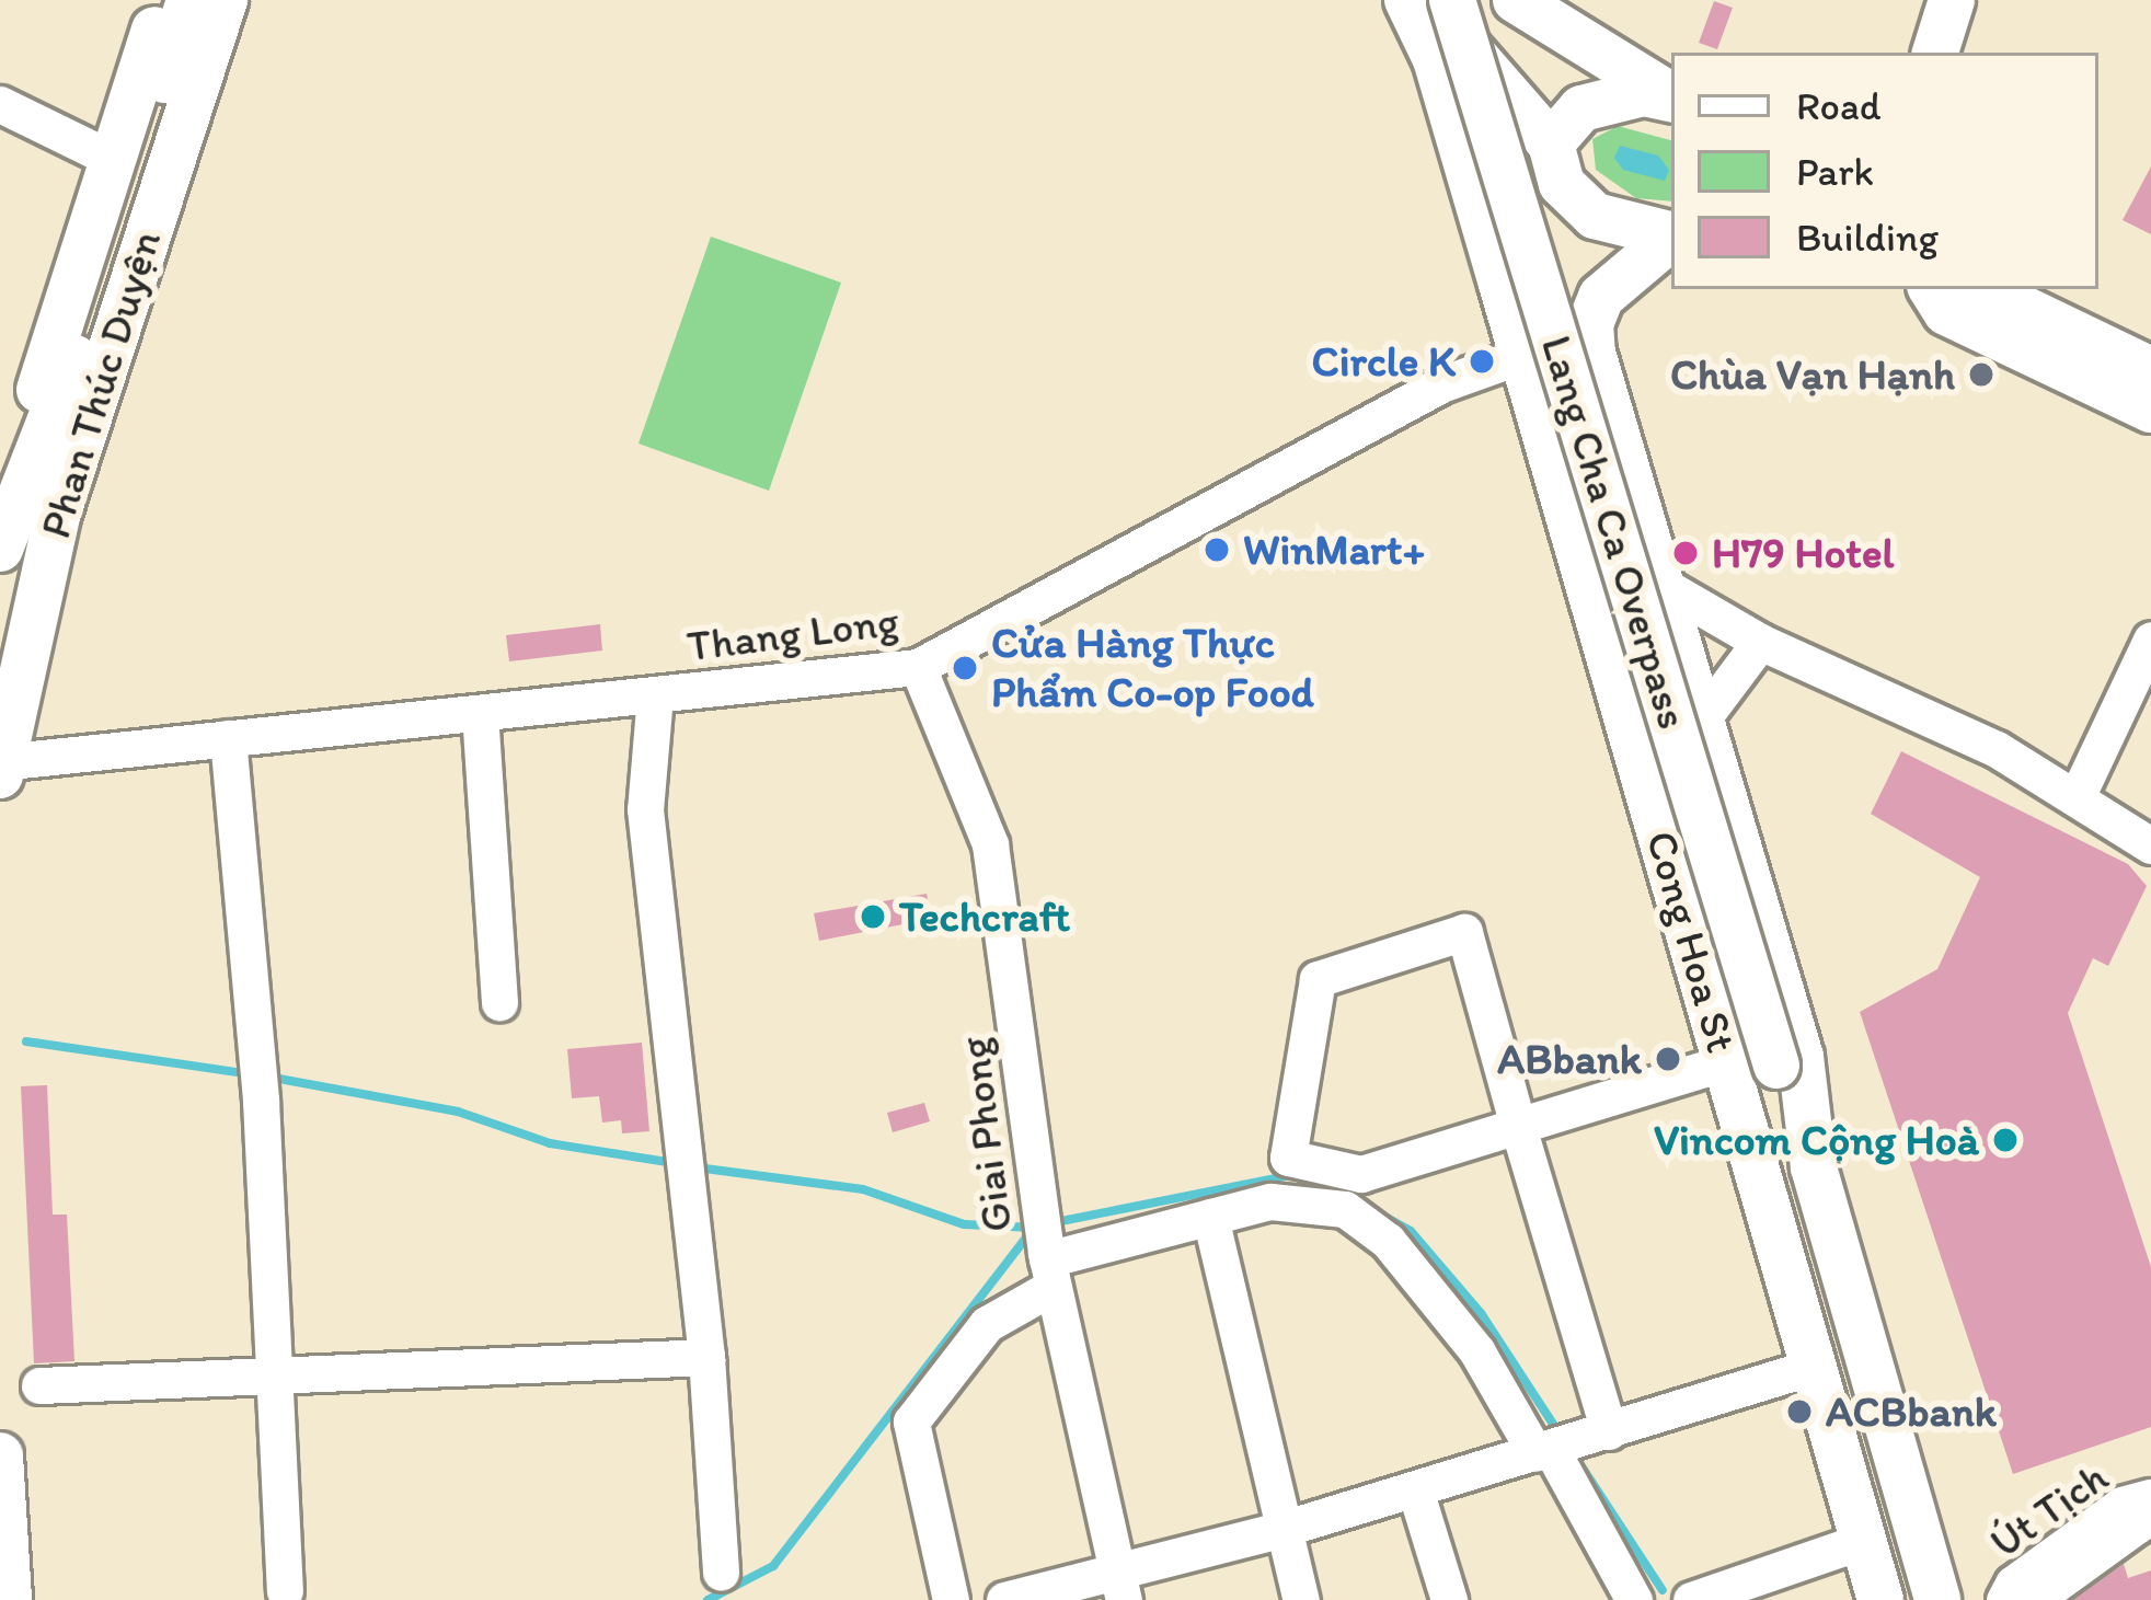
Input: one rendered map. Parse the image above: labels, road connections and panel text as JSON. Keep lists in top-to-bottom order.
{
  "streets": {
    "main road": ["Phan Thúc Duyện", "Lang Cha Ca Overpass", "Cong Hoa St"],
    "street": ["Thang Long", "Giai Phong", "Út Tịch"]
  },
  "crossings": [
    ["Phan Thúc Duyện", "Thang Long"],
    ["Lang Cha Ca Overpass", "Cong Hoa St"],
    ["Thang Long", "Cong Hoa St"],
    ["Thang Long", "Giai Phong"]
  ],
  "places": [
    "Circle K",
    "Chùa Vạn Hạnh",
    "WinMart+",
    "H79 Hotel",
    "Cửa Hàng Thực Phẩm Co-op Food",
    "Techcraft",
    "ABbank",
    "Vincom Cộng Hoà",
    "ACBbank"
  ],
  "legend": ["Road", "Park", "Building"]
}
